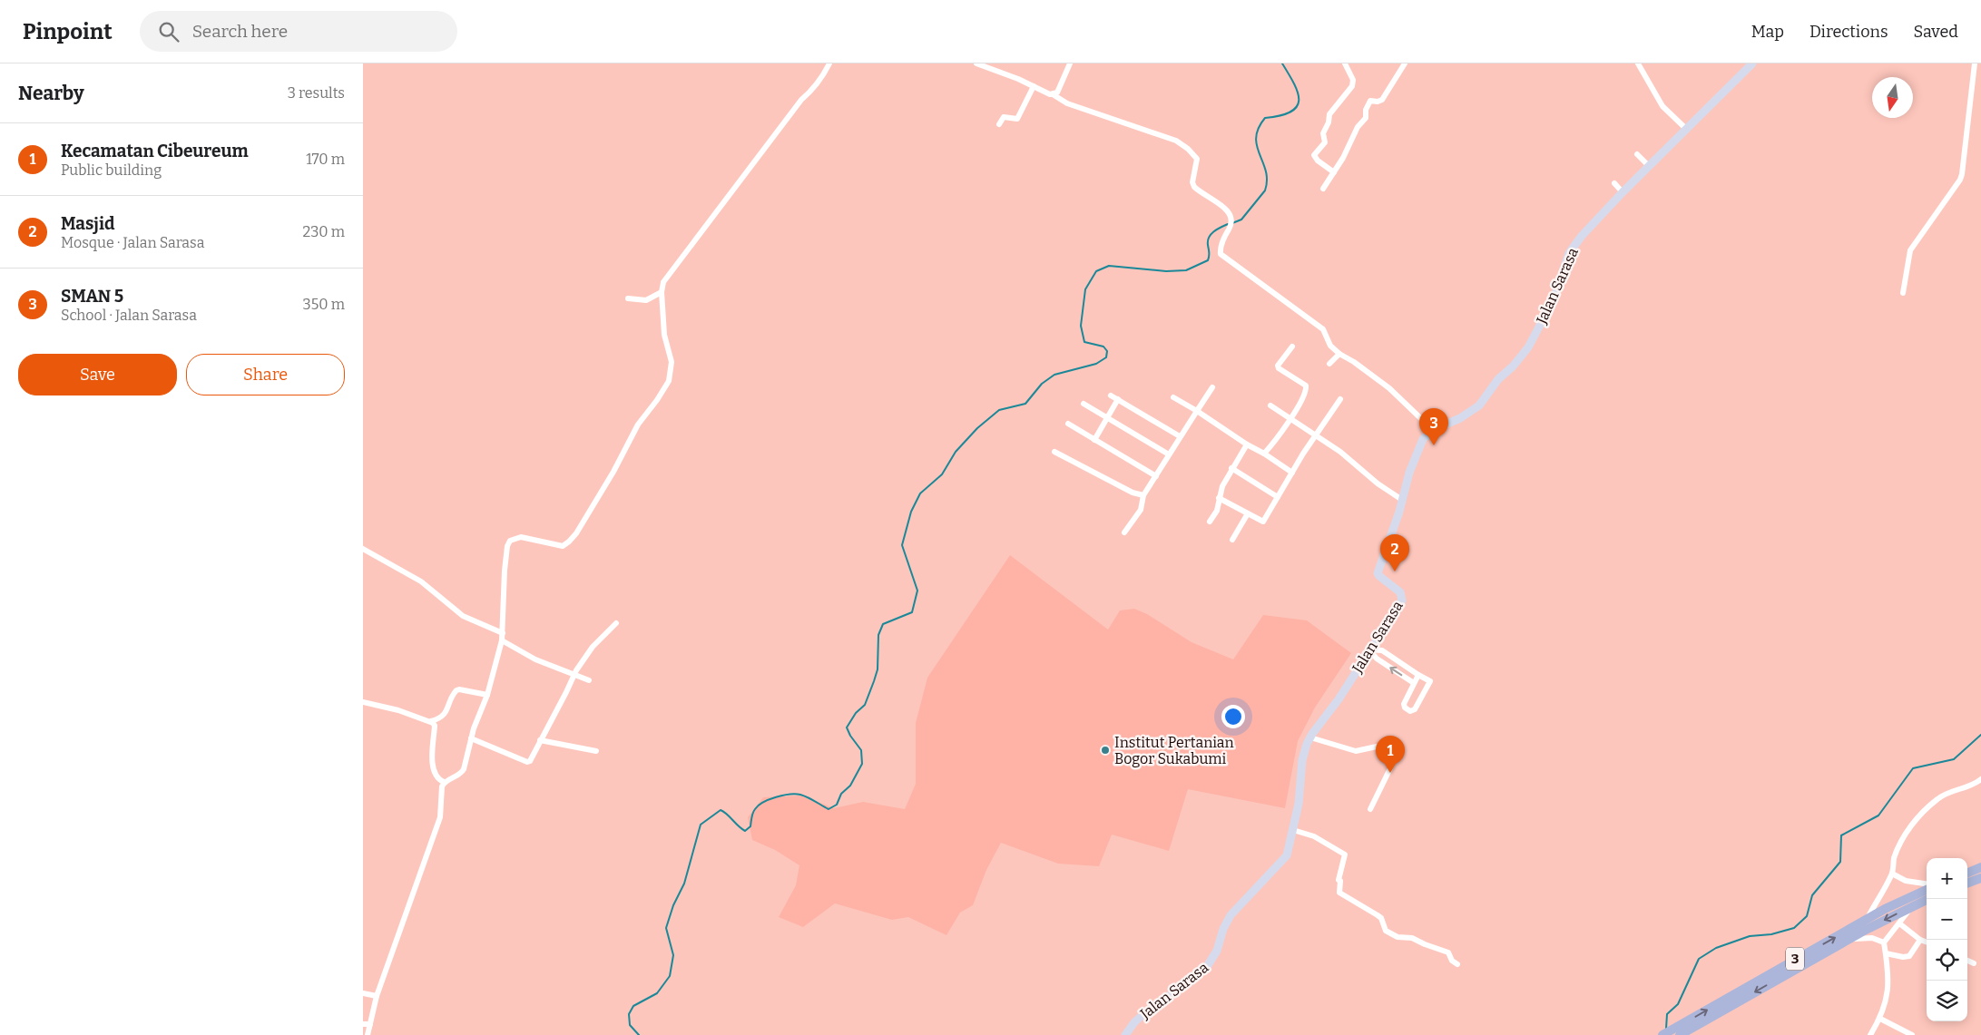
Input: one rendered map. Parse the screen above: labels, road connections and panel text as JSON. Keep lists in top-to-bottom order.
{
  "streets": {
    "main road": ["3"],
    "street": ["Jalan Sarasa"]
  },
  "places": ["Institut Pertanian Bogor Sukabumi"],
  "north": "bottom",
  "page": {
    "header": "Pinpoint",
    "search": "Search here",
    "nav": ["Map", "Directions", "Saved"],
    "heading": ["Nearby", "3 results"],
    "list": [
      {
        "mark": "1",
        "name": "Kecamatan Cibeureum",
        "note": "Public building",
        "value": "170 m"
      },
      {
        "mark": "2",
        "name": "Masjid",
        "note": "Mosque · Jalan Sarasa",
        "value": "230 m"
      },
      {
        "mark": "3",
        "name": "SMAN 5",
        "note": "School · Jalan Sarasa",
        "value": "350 m"
      }
    ],
    "buttons": ["Save", "Share"],
    "pins": ["3", "2", "1"],
    "map_buttons": ["+", "−"]
  }
}
